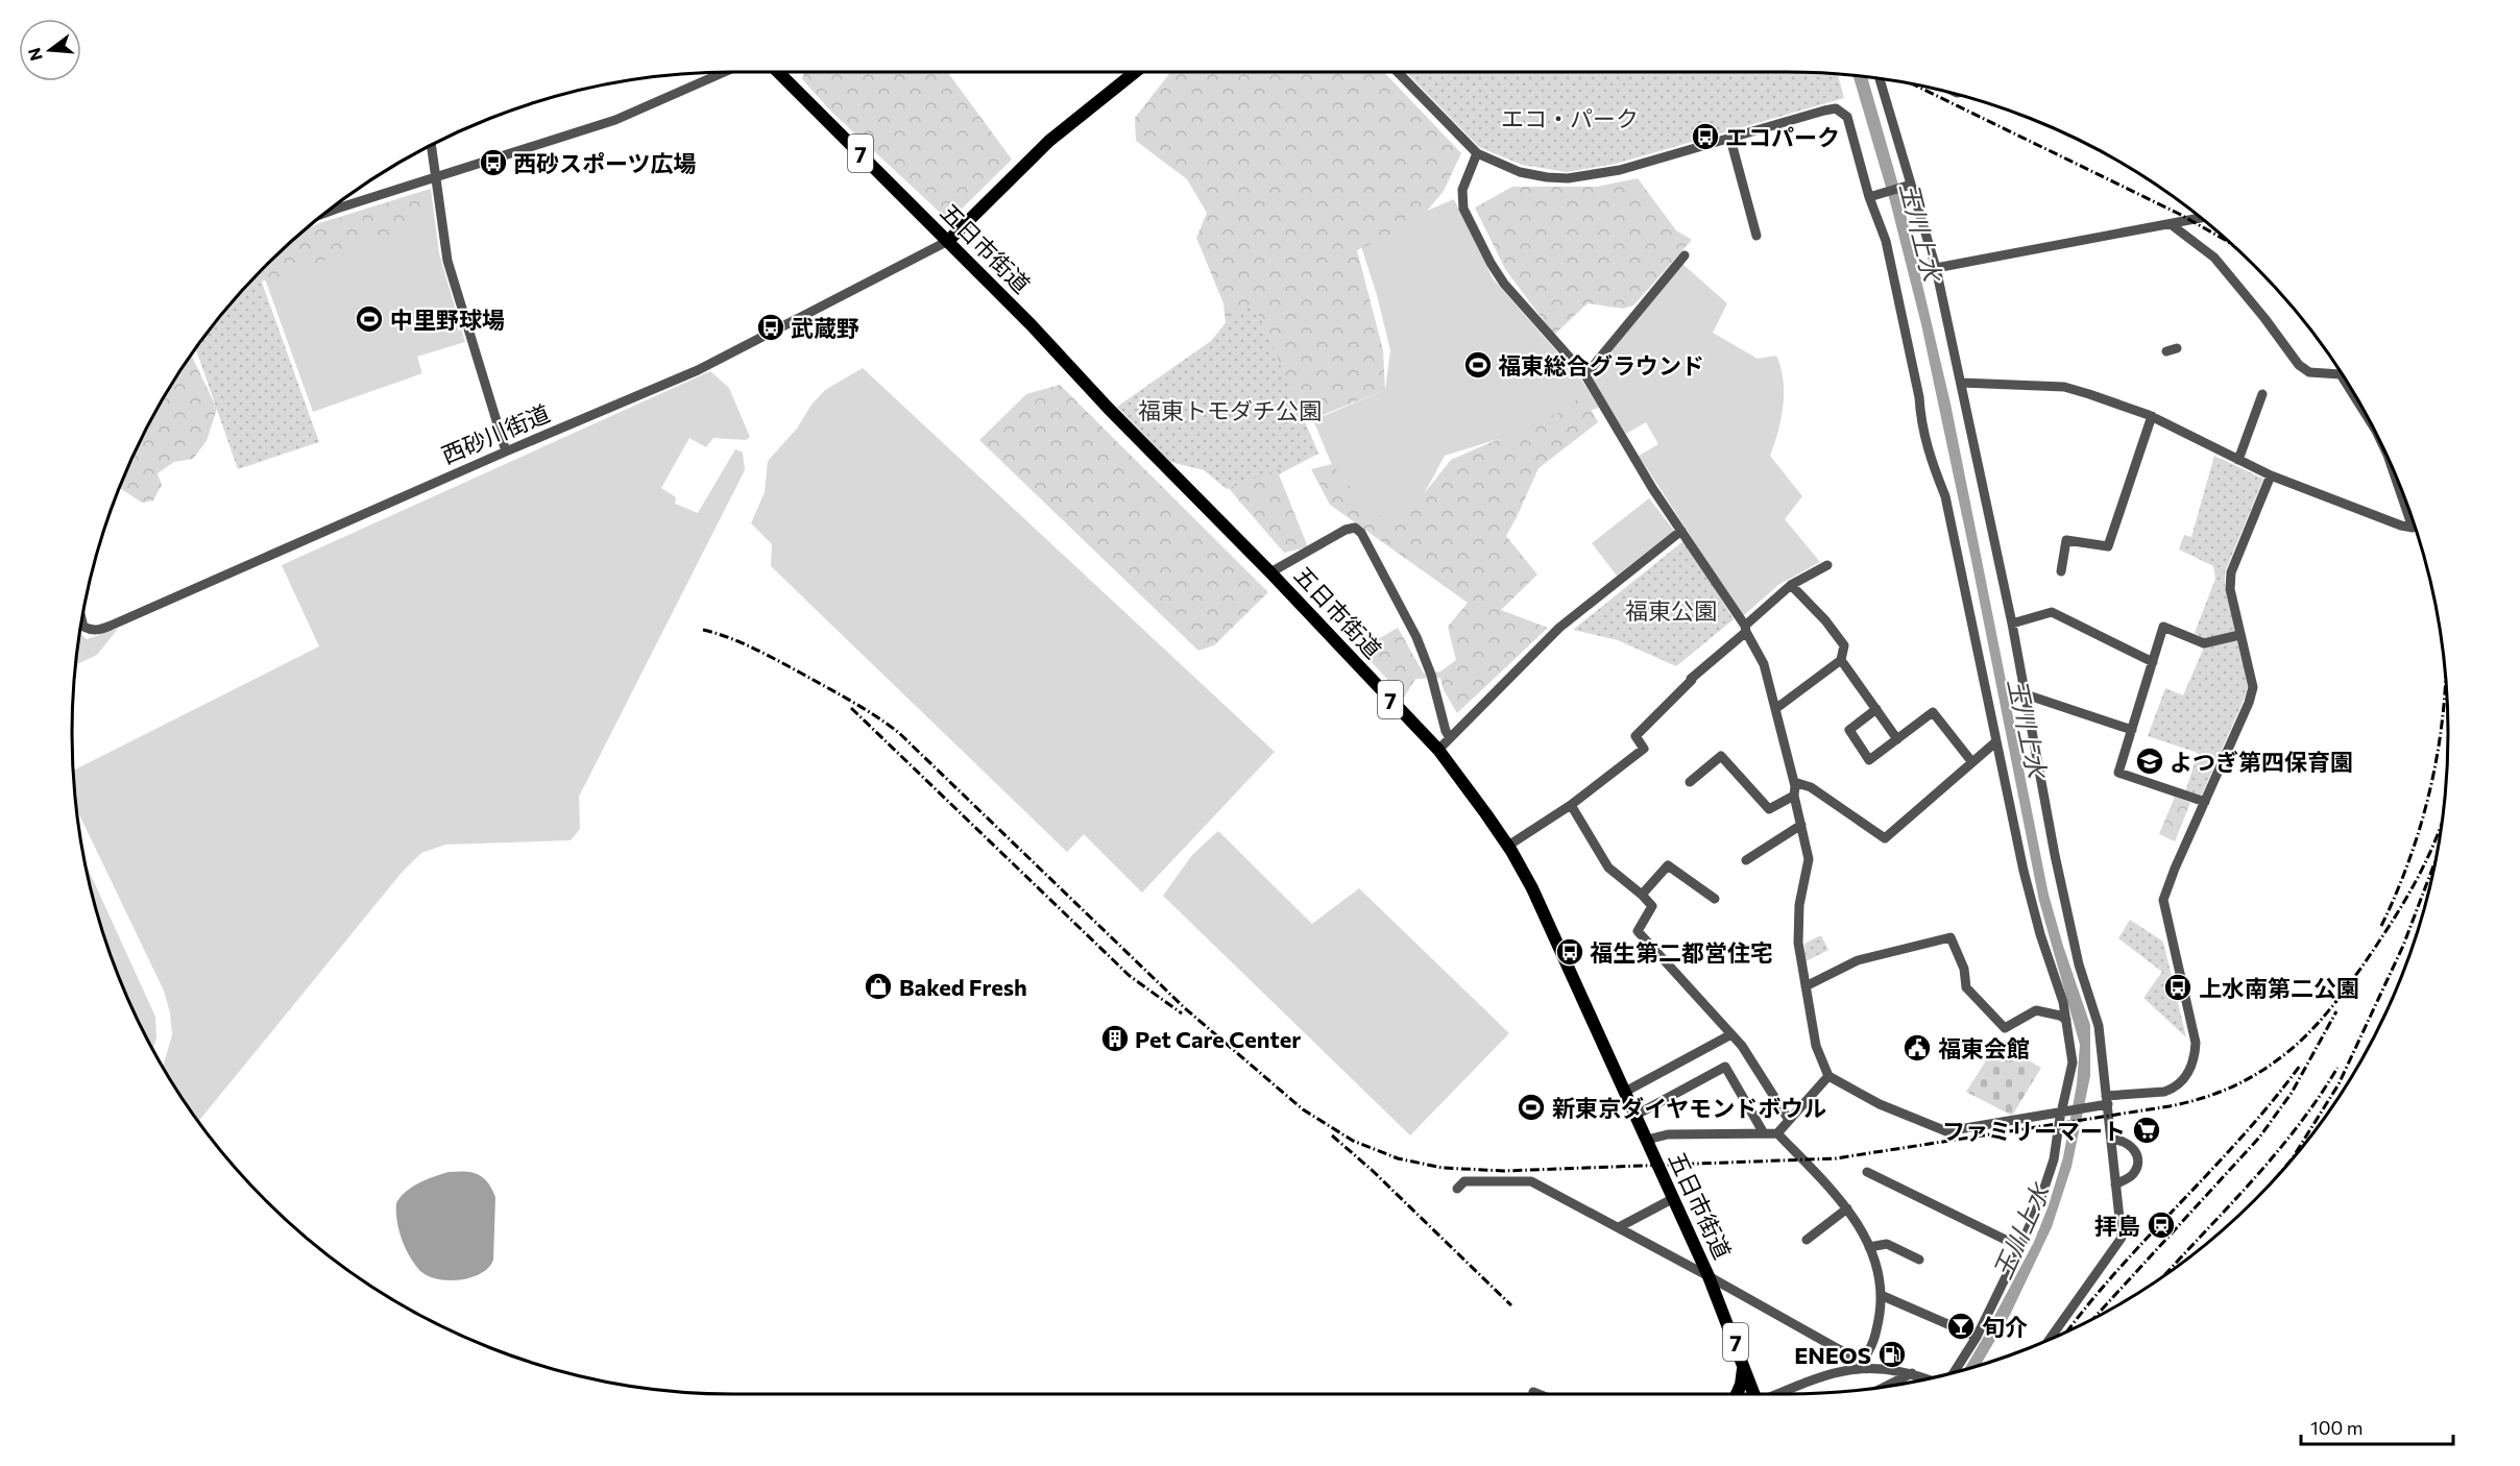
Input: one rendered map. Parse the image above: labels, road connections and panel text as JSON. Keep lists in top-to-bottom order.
{
  "streets": {
    "main road": ["7", "五日市街道"],
    "street": ["西砂川街道"]
  },
  "crossings": [
    ["五日市街道", "西砂川街道"]
  ],
  "water": ["玉川上水"],
  "parks": ["エコ・パーク", "福東トモダチ公園", "福東公園"],
  "places": {
    "bus stop": [
      "エコパーク",
      "西砂スポーツ広場",
      "武蔵野",
      "福生第二都営住宅",
      "上水南第二公園"
    ],
    "sports": ["中里野球場", "福東総合グラウンド", "新東京ダイヤモンドボウル"],
    "school or university": ["よつぎ第四保育園"],
    "shop": ["Baked Fresh"],
    "building": ["Pet Care Center"],
    "public building": ["福東会館"],
    "supermarket": ["ファミリーマート"],
    "station": ["拝島"],
    "bar": ["旬介"],
    "fuel station": ["ENEOS"]
  },
  "scale_bar": "100 m",
  "north": "left"
}
